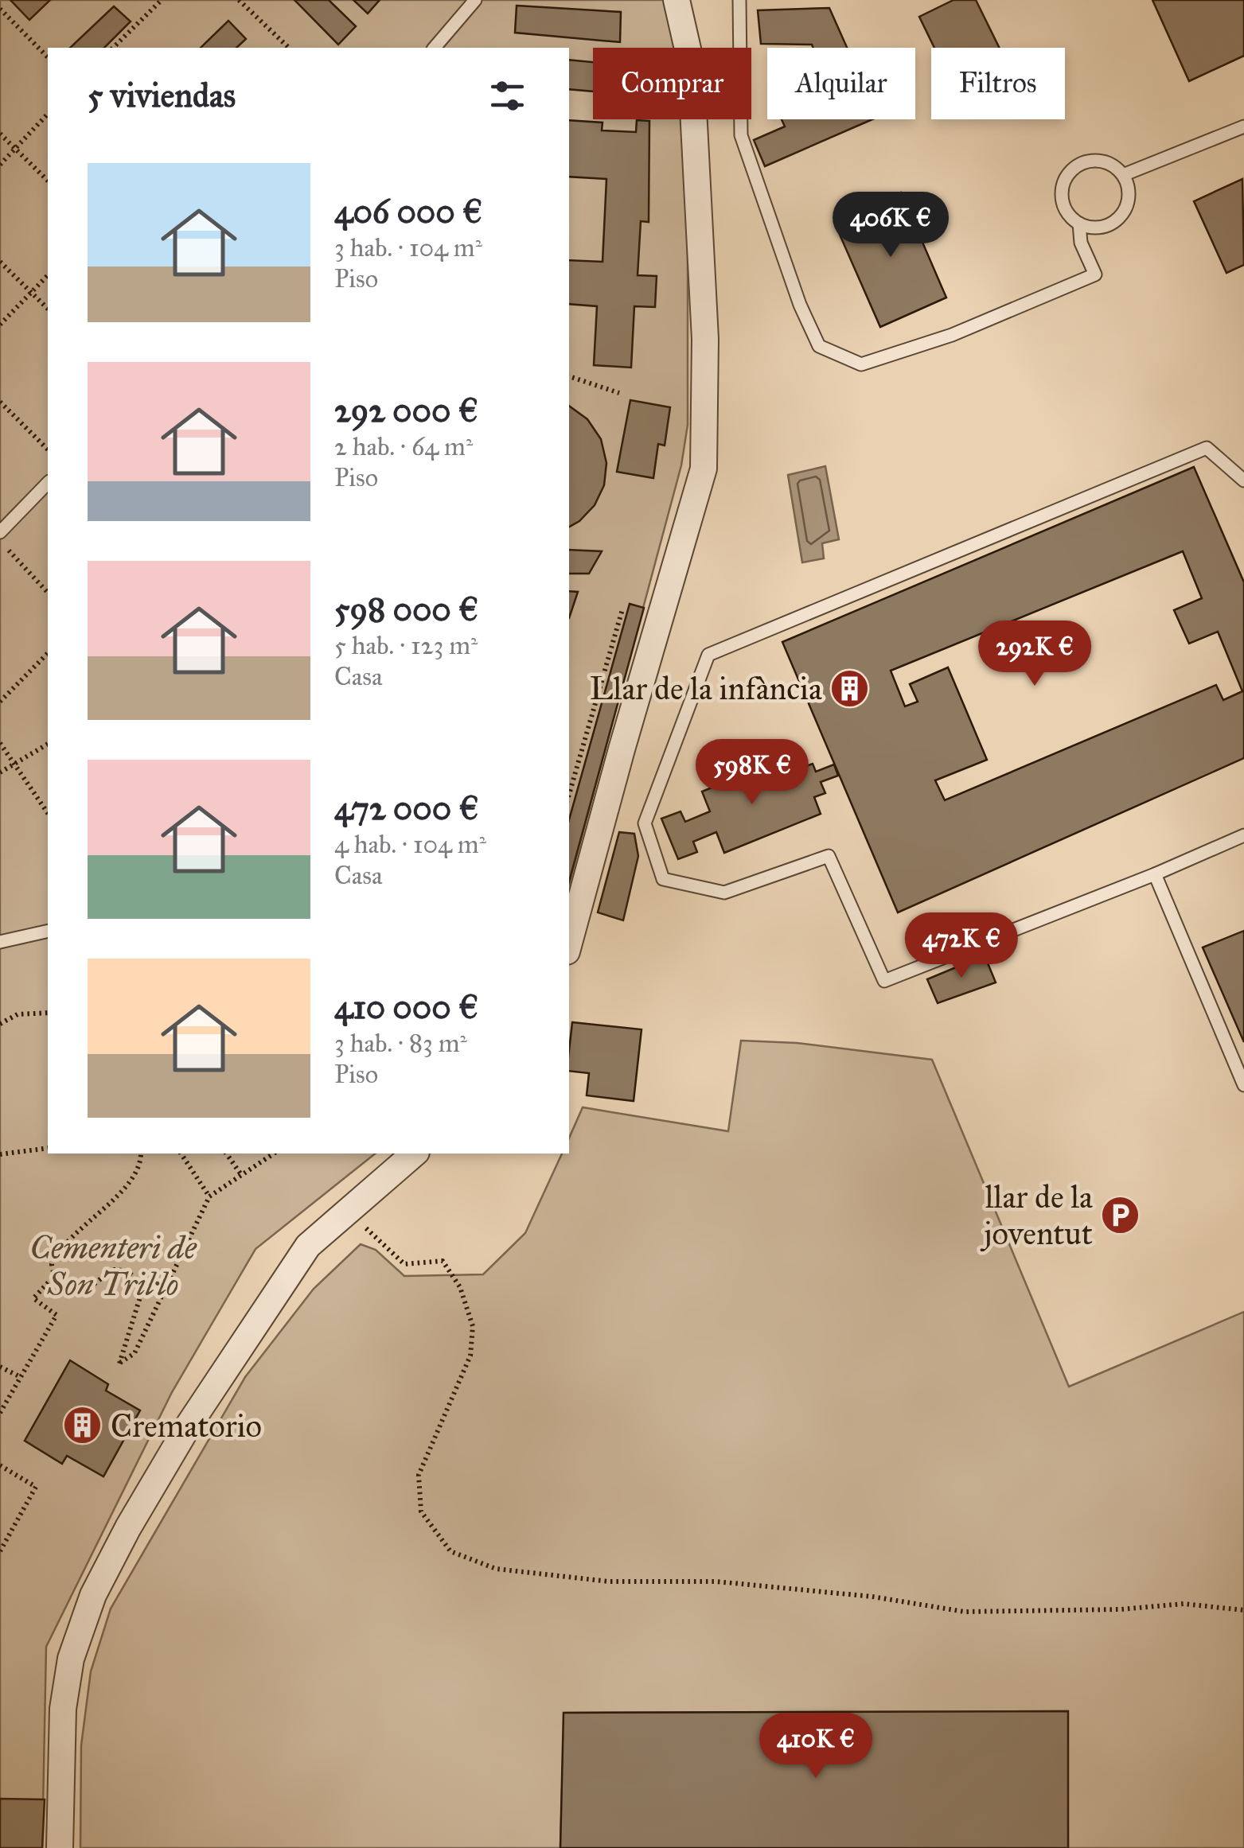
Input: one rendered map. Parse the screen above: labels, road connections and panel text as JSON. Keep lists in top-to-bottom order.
{
  "parks": ["Cementeri de Son Tril·lo"],
  "places": {
    "building": ["Llar de la infància", "Crematorio"],
    "parking": ["llar de la joventut"]
  },
  "page": {
    "chip": ["Comprar", "Alquilar", "Filtros"],
    "heading": "5 viviendas",
    "list": [
      {
        "name": "406 000 €",
        "note": "3 hab. · 104 m² · Piso"
      },
      {
        "name": "292 000 €",
        "note": "2 hab. · 64 m² · Piso"
      },
      {
        "name": "598 000 €",
        "note": "5 hab. · 123 m² · Casa"
      },
      {
        "name": "472 000 €",
        "note": "4 hab. · 104 m² · Casa"
      },
      {
        "name": "410 000 €",
        "note": "3 hab. · 83 m² · Piso"
      }
    ],
    "price": [
      "406K €",
      "292K €",
      "598K €",
      "472K €",
      "410K €"
    ]
  }
}
